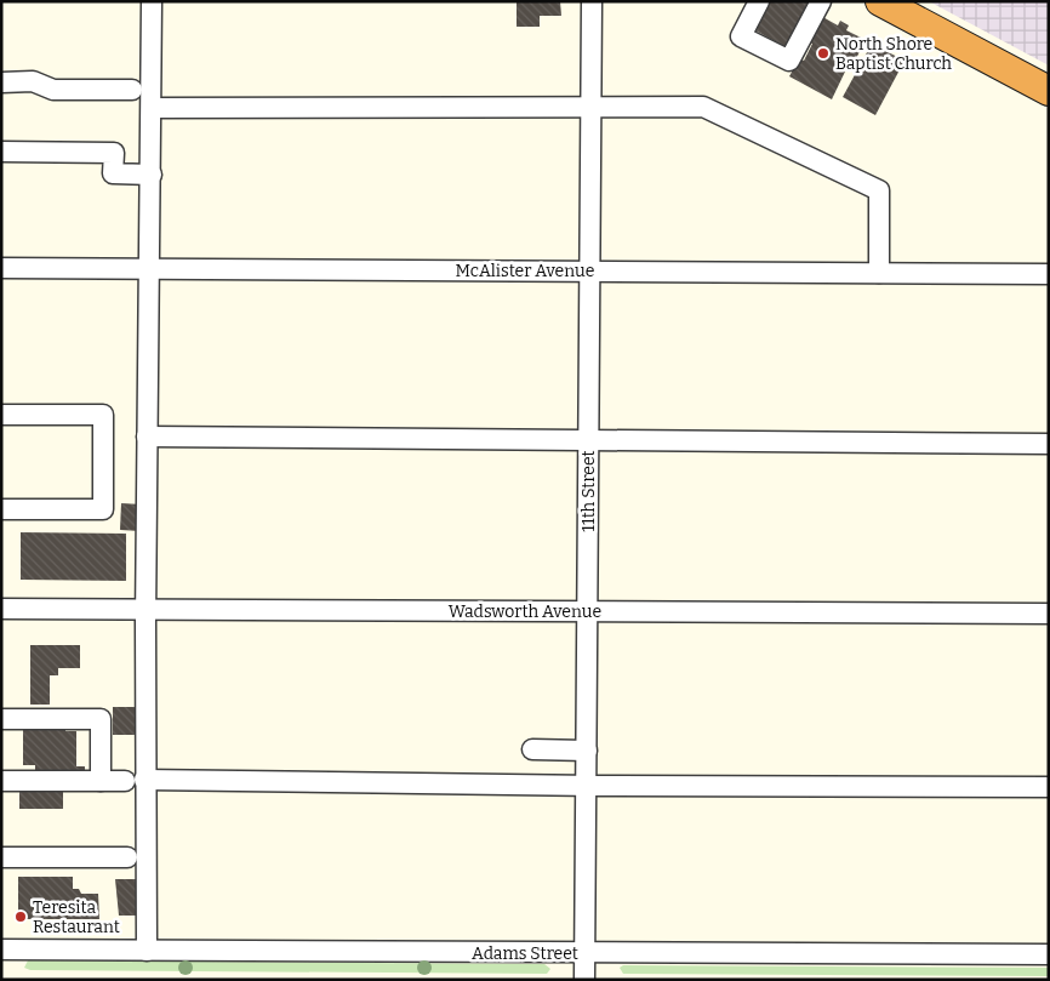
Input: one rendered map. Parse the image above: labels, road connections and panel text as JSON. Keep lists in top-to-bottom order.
{
  "streets": {
    "street": [
      "McAlister Avenue",
      "11th Street",
      "Wadsworth Avenue",
      "Adams Street"
    ]
  },
  "crossings": [
    ["McAlister Avenue", "11th Street"],
    ["11th Street", "Wadsworth Avenue"],
    ["11th Street", "Adams Street"]
  ],
  "places": ["North Shore Baptist Church", "Teresita Restaurant"]
}
